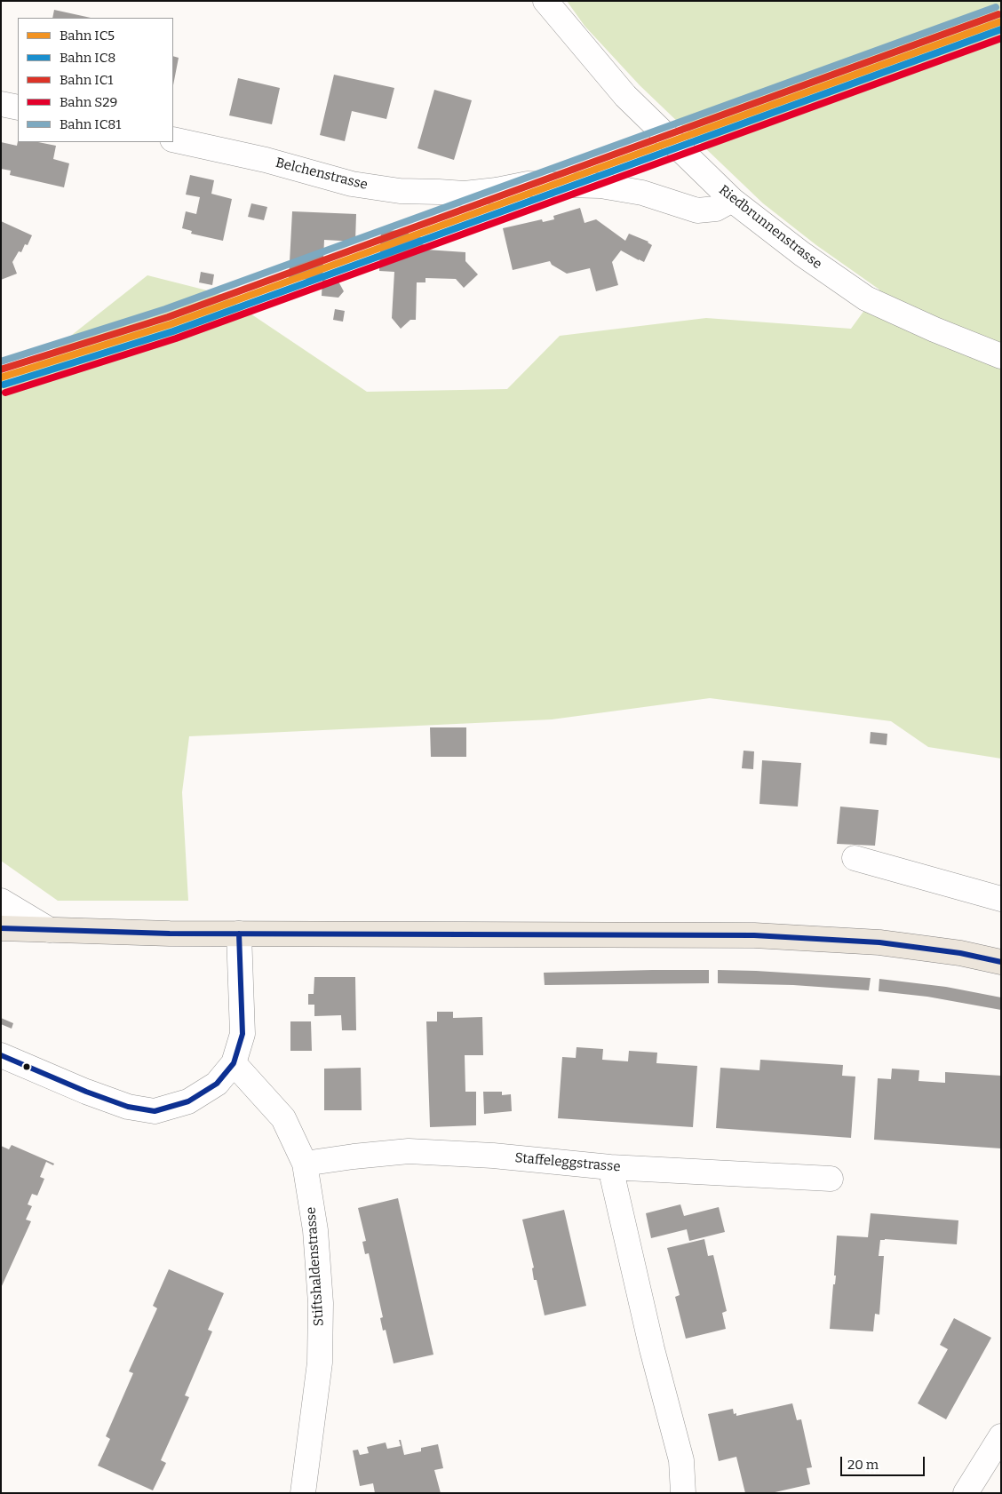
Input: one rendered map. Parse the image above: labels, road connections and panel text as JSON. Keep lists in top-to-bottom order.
{
  "streets": {
    "street": [
      "Belchenstrasse",
      "Riedbrunnenstrasse",
      "Staffeleggstrasse",
      "Stiftshaldenstrasse"
    ]
  },
  "crossings": [
    ["Belchenstrasse", "Riedbrunnenstrasse"],
    ["Staffeleggstrasse", "Stiftshaldenstrasse"]
  ],
  "lines": [
    "rail line IC81",
    "rail line IC1",
    "rail line IC5",
    "rail line IC8",
    "rail line S29"
  ],
  "legend": [
    "Bahn IC5",
    "Bahn IC8",
    "Bahn IC1",
    "Bahn S29",
    "Bahn IC81"
  ],
  "scale_bar": "20 m"
}
